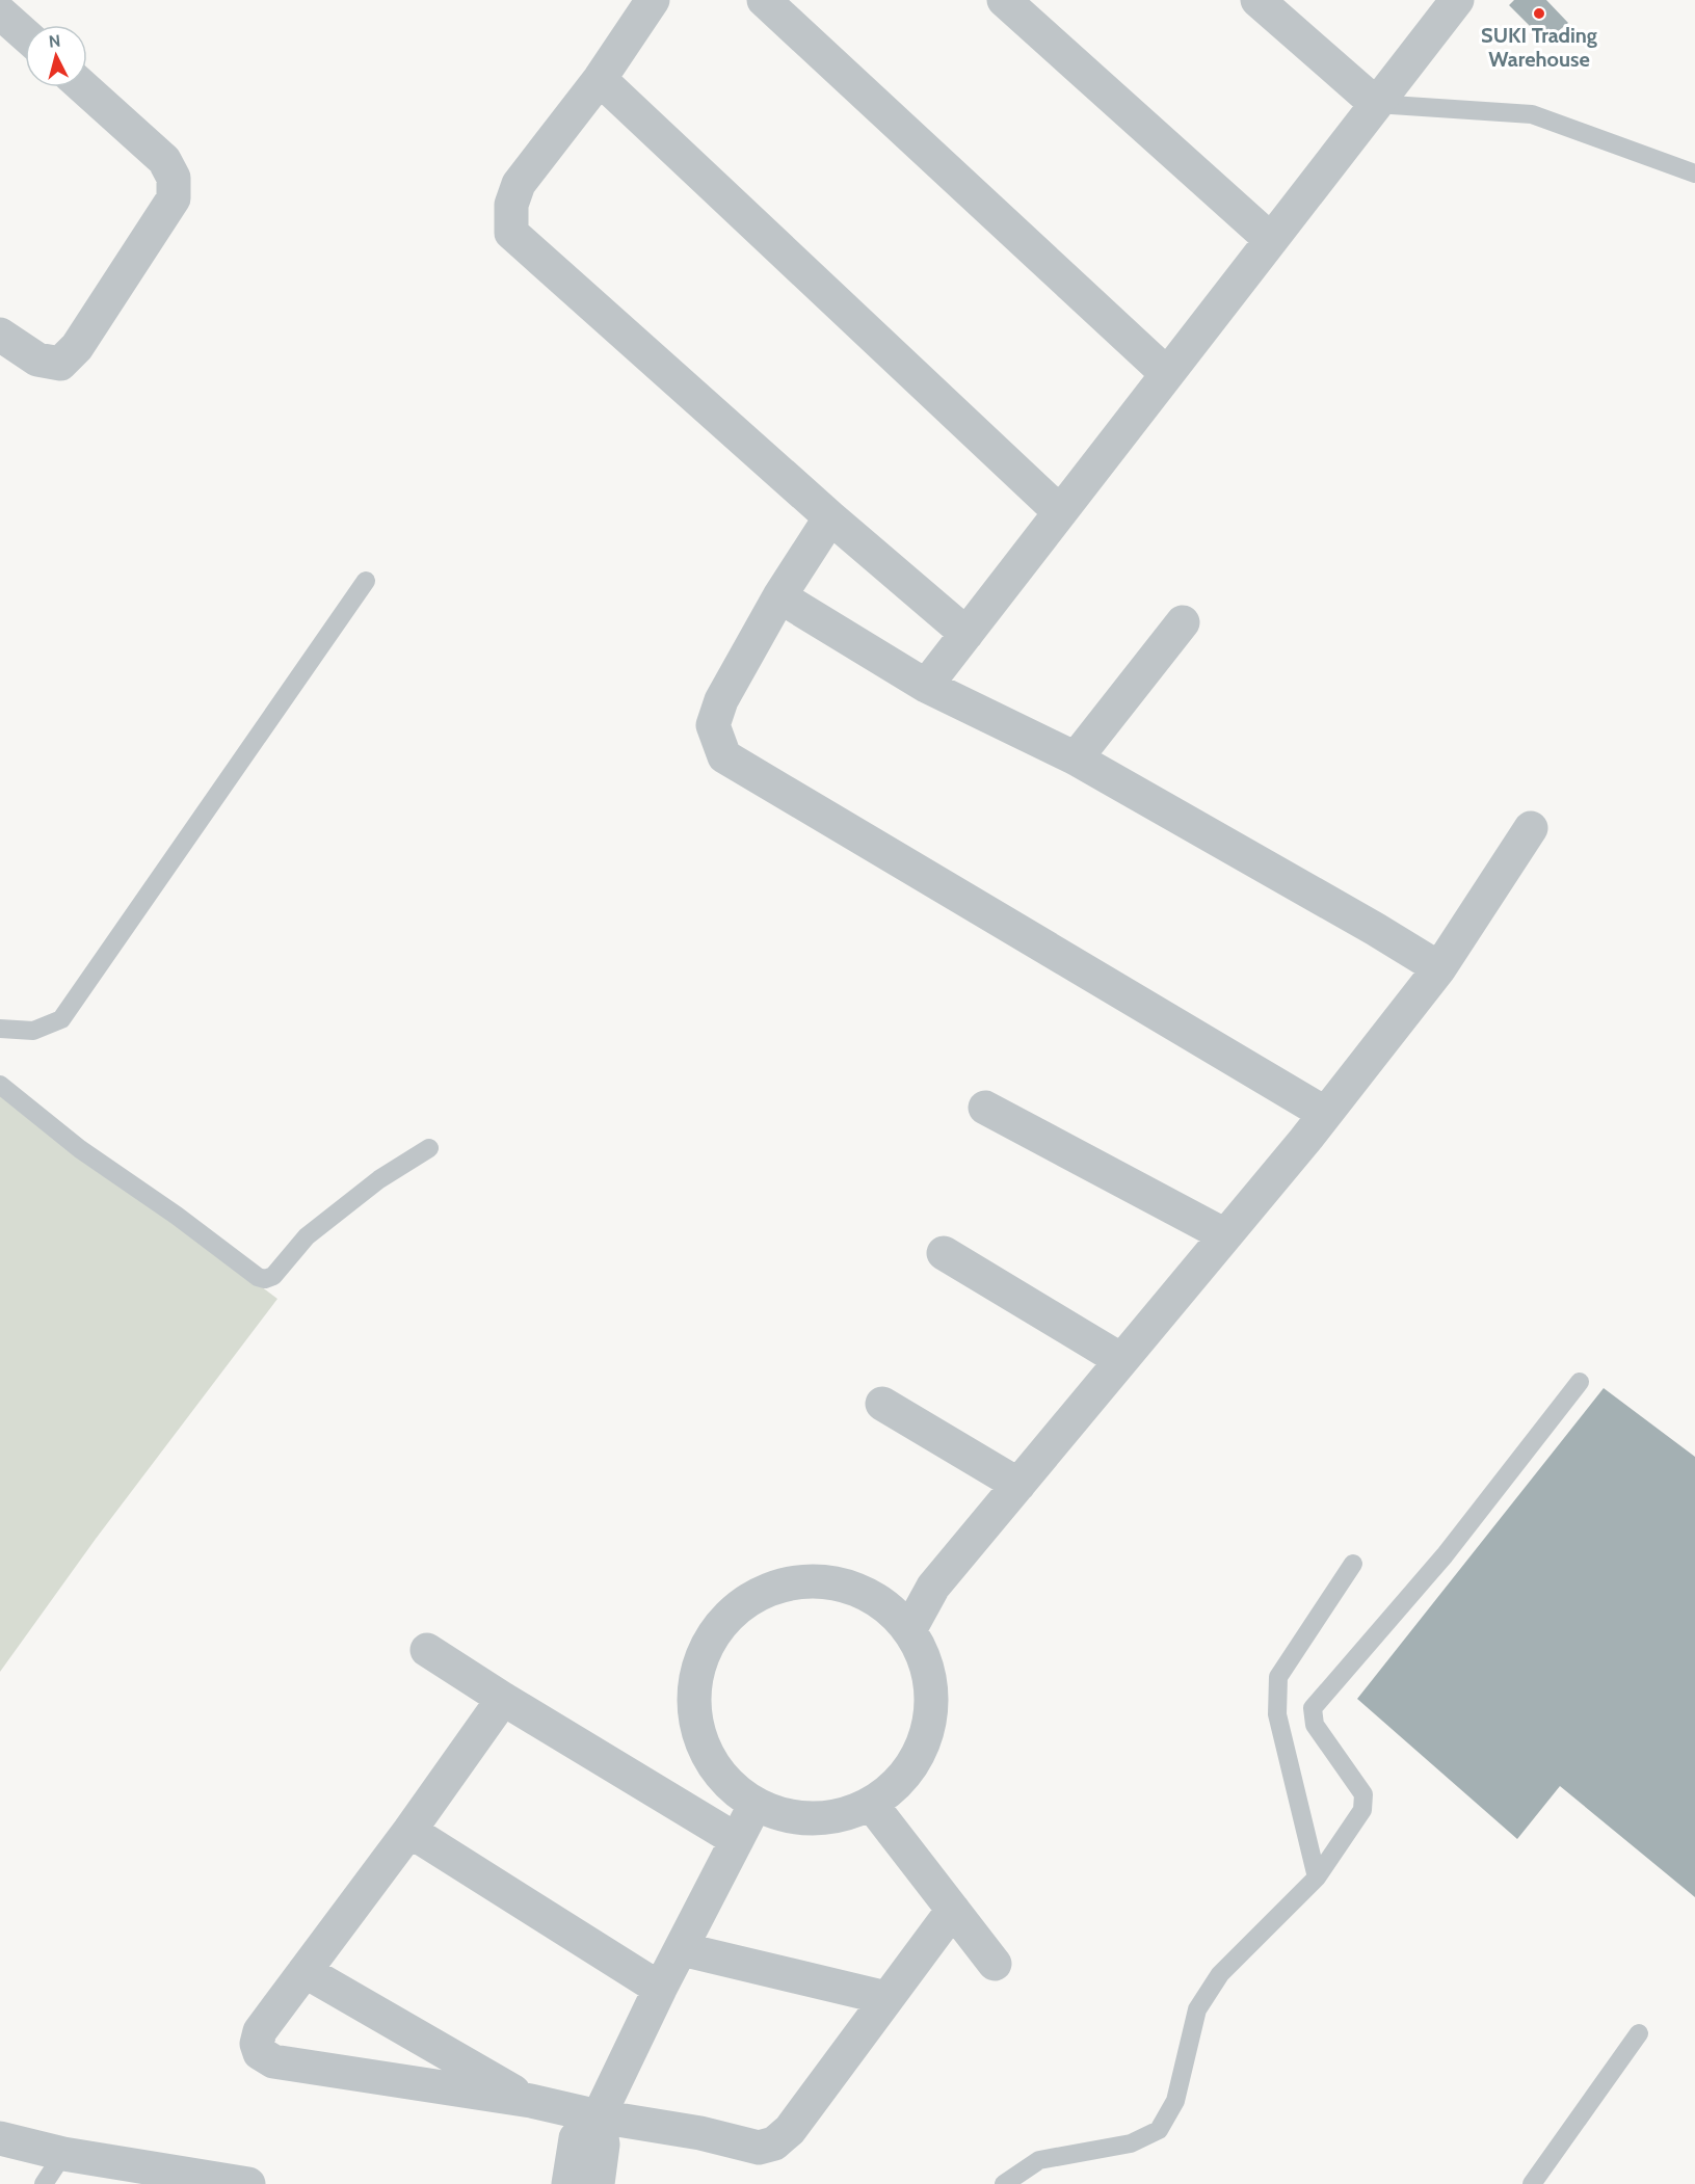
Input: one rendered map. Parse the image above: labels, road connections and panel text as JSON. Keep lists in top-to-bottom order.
{
  "places": ["SUKI Trading Warehouse"],
  "north": "top"
}
